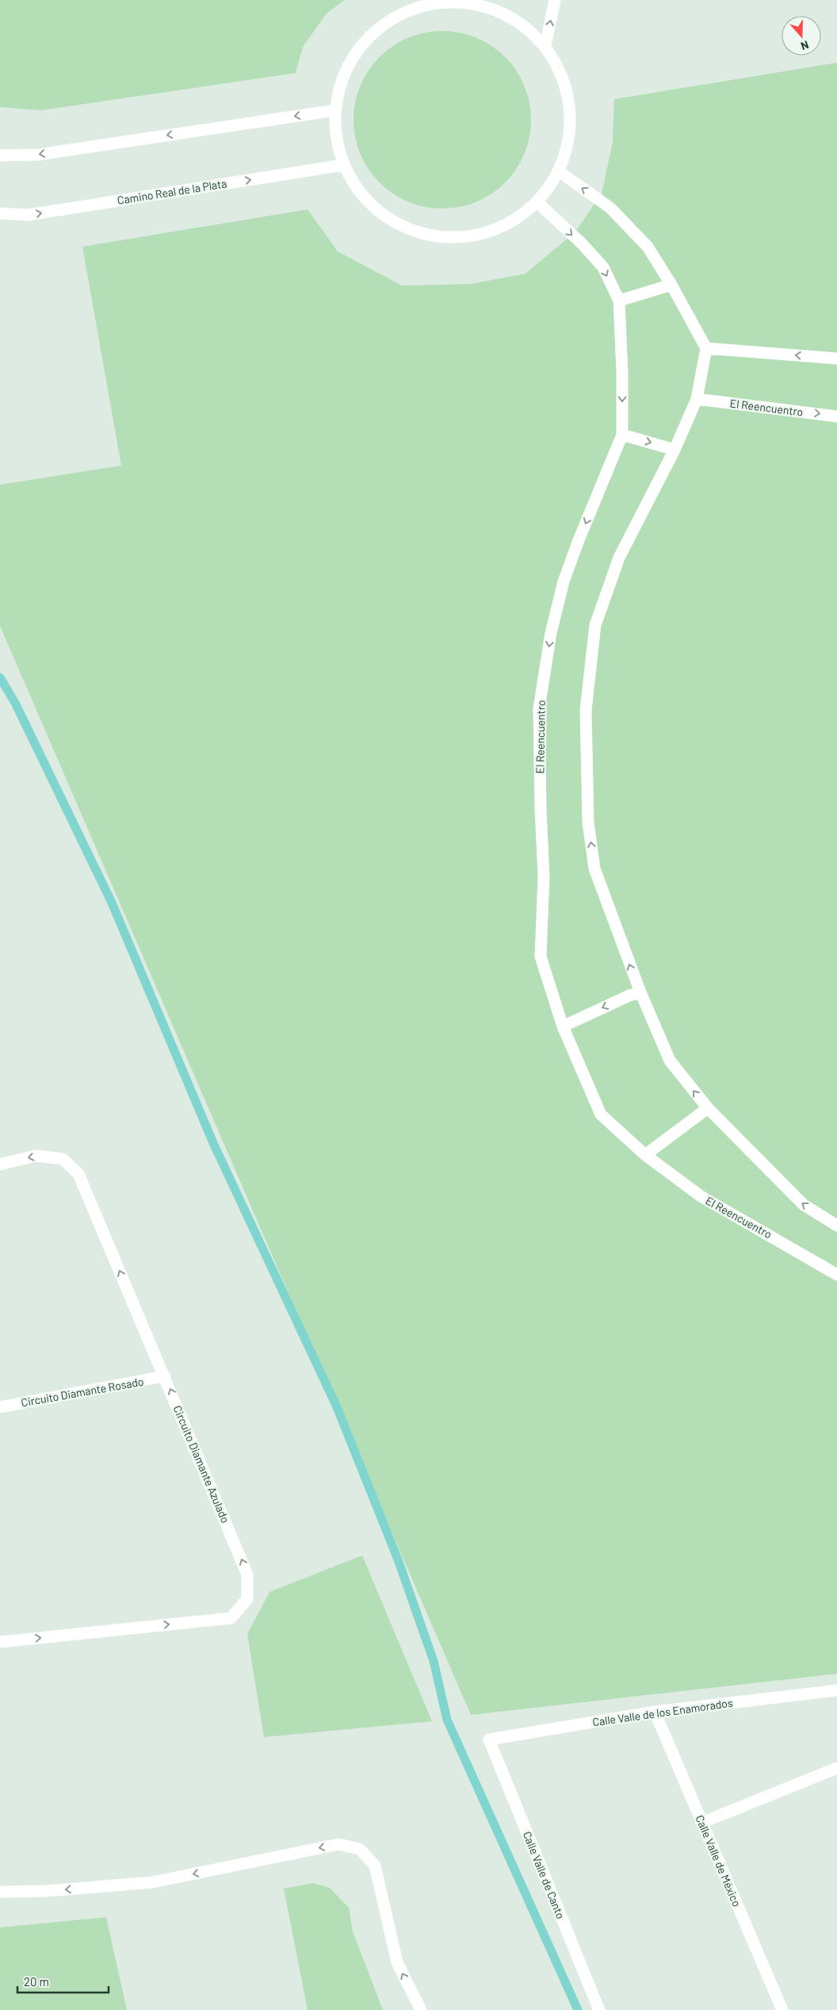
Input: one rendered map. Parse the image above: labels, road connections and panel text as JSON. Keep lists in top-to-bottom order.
{
  "streets": {
    "street": [
      "Camino Real de la Plata",
      "El Reencuentro",
      "Circuito Diamante Rosado",
      "Circuito Diamante Azulado",
      "Calle Valle de los Enamorados",
      "Calle Valle de México",
      "Calle Valle de Canto"
    ]
  },
  "crossings": [
    ["Circuito Diamante Rosado", "Circuito Diamante Azulado"],
    ["Calle Valle de los Enamorados", "Calle Valle de México"],
    ["Calle Valle de los Enamorados", "Calle Valle de Canto"]
  ],
  "scale_bar": "20 m",
  "north": "bottom"
}
